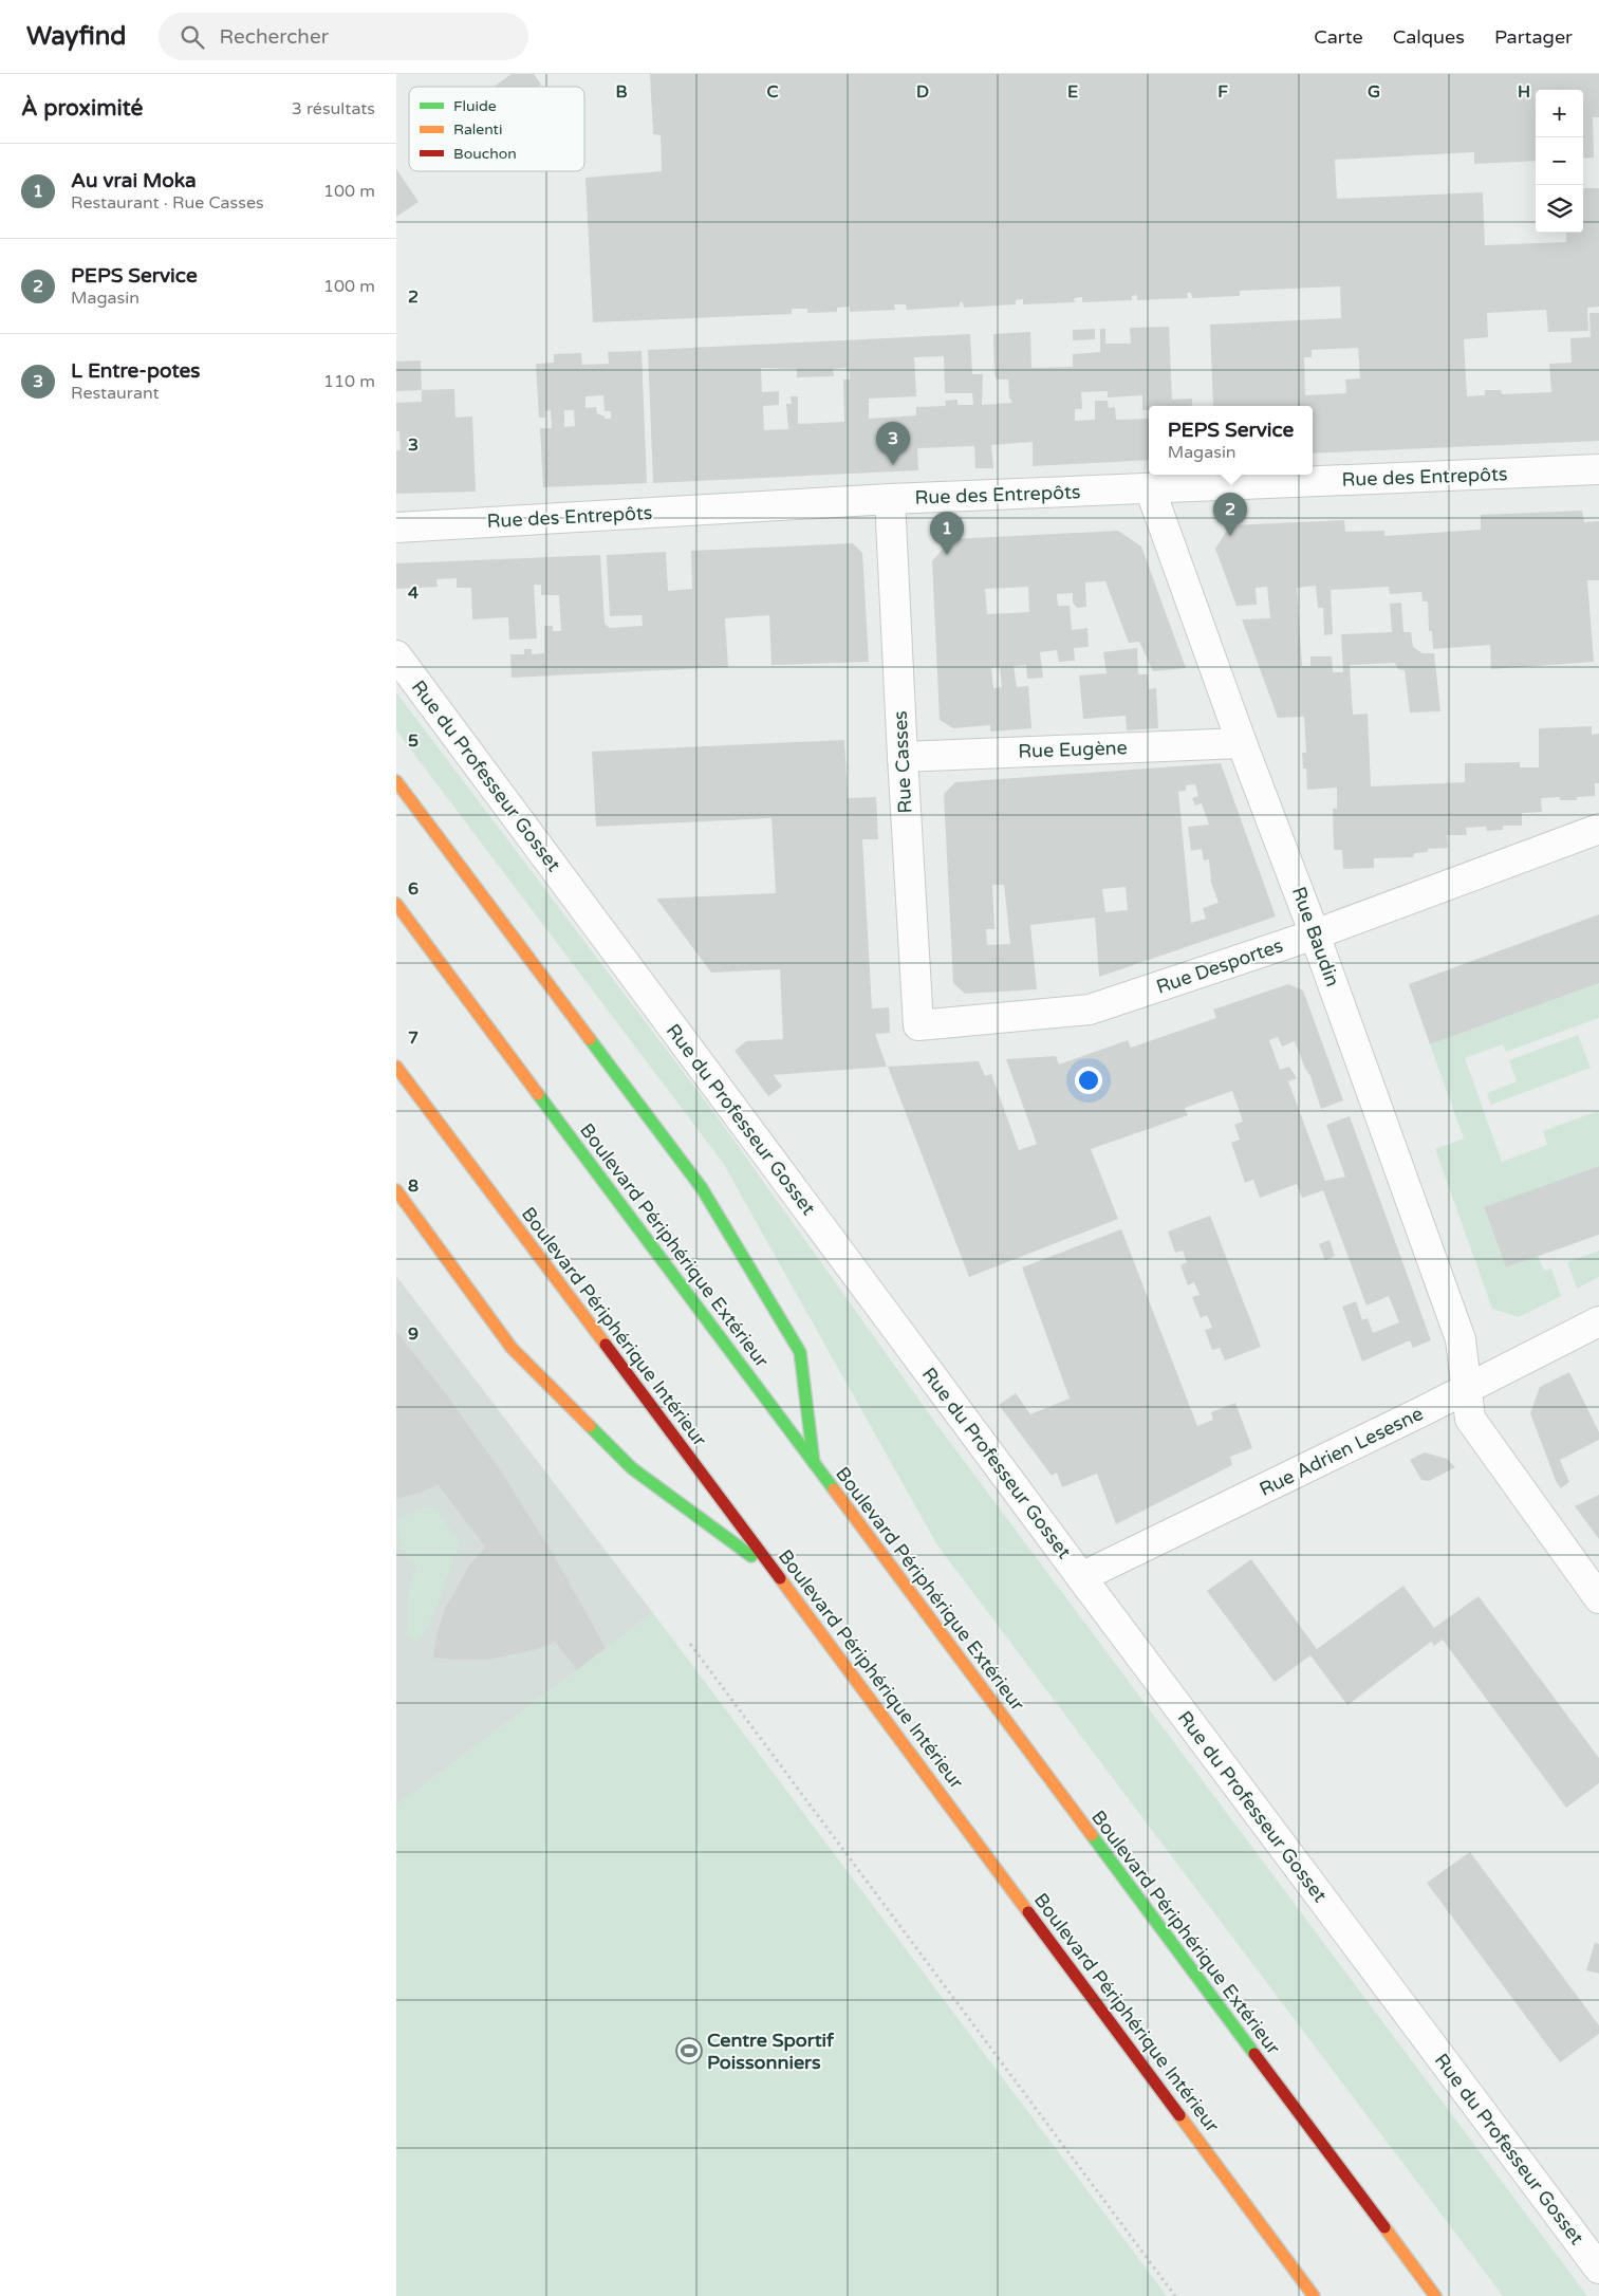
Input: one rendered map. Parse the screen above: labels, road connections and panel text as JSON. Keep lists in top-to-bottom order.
{
  "streets": {
    "highway": ["Boulevard Périphérique Extérieur", "Boulevard Périphérique Intérieur"],
    "street": [
      "Rue des Entrepôts",
      "Rue Eugène",
      "Rue Casses",
      "Rue du Professeur Gosset",
      "Rue Baudin",
      "Rue Desportes",
      "Rue Adrien Lesesne"
    ]
  },
  "crossings": [
    ["Rue des Entrepôts", "Rue Casses"],
    ["Rue des Entrepôts", "Rue Baudin"],
    ["Rue Eugène", "Rue Casses"],
    ["Rue Eugène", "Rue Baudin"],
    ["Rue Casses", "Rue Desportes"],
    ["Rue du Professeur Gosset", "Rue Adrien Lesesne"],
    ["Rue Baudin", "Rue Desportes"],
    ["Rue Baudin", "Rue Adrien Lesesne"]
  ],
  "places": {
    "sports": ["Centre Sportif Poissonniers"]
  },
  "legend": ["Fluide", "Ralenti", "Bouchon"],
  "page": {
    "header": "Wayfind",
    "search": "Rechercher",
    "nav": ["Carte", "Calques", "Partager"],
    "heading": ["À proximité", "3 résultats"],
    "map_buttons": ["+", "−"],
    "list": [
      {
        "mark": "1",
        "name": "Au vrai Moka",
        "note": "Restaurant · Rue Casses",
        "value": "100 m"
      },
      {
        "mark": "2",
        "name": "PEPS Service",
        "note": "Magasin",
        "value": "100 m"
      },
      {
        "mark": "3",
        "name": "L Entre-potes",
        "note": "Restaurant",
        "value": "110 m"
      }
    ],
    "popup": ["PEPS Service", "Magasin"],
    "pins": ["3", "2", "1"]
  },
  "grid": {
    "columns": [
      "B",
      "C",
      "D",
      "E",
      "F",
      "G",
      "H"
    ],
    "rows": [
      "2",
      "3",
      "4",
      "5",
      "6",
      "7",
      "8",
      "9"
    ]
  }
}
